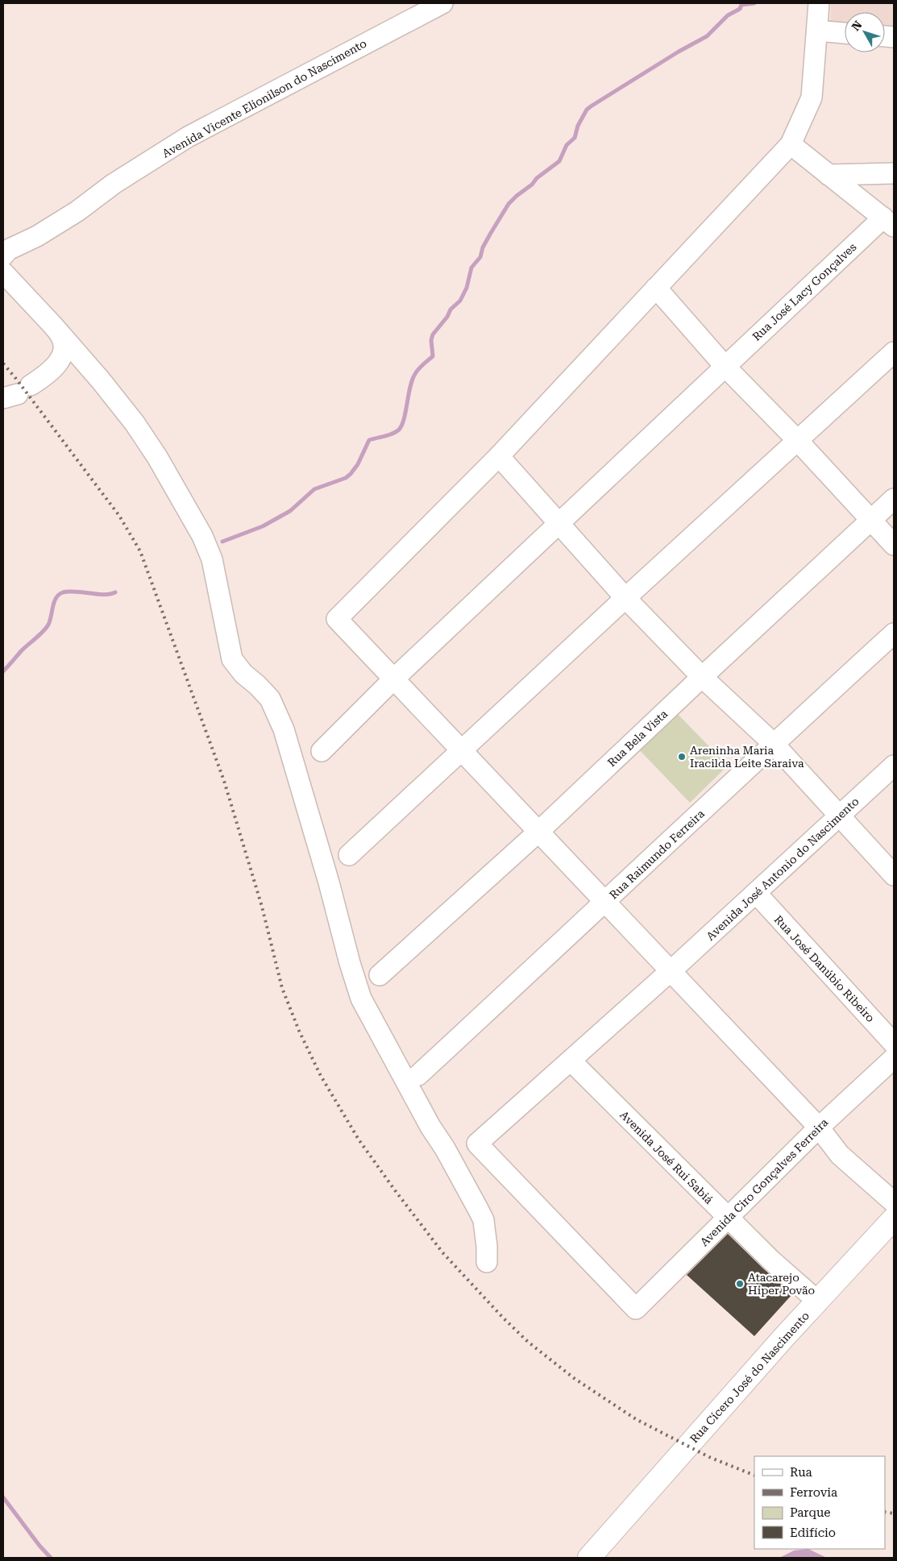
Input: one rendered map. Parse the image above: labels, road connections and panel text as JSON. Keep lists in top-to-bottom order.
{
  "streets": {
    "main road": ["Rua Cícero José do Nascimento"],
    "street": [
      "Avenida Vicente Elionilson do Nascimento",
      "Rua José Lacy Gonçalves",
      "Rua Bela Vista",
      "Rua Raimundo Ferreira",
      "Avenida José Antonio do Nascimento",
      "Rua José Danúbio Ribeiro",
      "Avenida José Rui Sabiá",
      "Avenida Ciro Gonçalves Ferreira"
    ]
  },
  "crossings": [
    ["Avenida José Antonio do Nascimento", "Rua José Danúbio Ribeiro"],
    ["Avenida José Antonio do Nascimento", "Avenida José Rui Sabiá"],
    ["Avenida José Antonio do Nascimento", "Avenida Ciro Gonçalves Ferreira"],
    ["Avenida José Rui Sabiá", "Avenida Ciro Gonçalves Ferreira"],
    ["Avenida José Rui Sabiá", "Rua Cícero José do Nascimento"]
  ],
  "places": ["Areninha Maria Iracilda Leite Saraiva", "Atacarejo Hiper Povão"],
  "legend": [
    "Rua",
    "Ferrovia",
    "Parque",
    "Edifício"
  ],
  "north": "top left"
}
